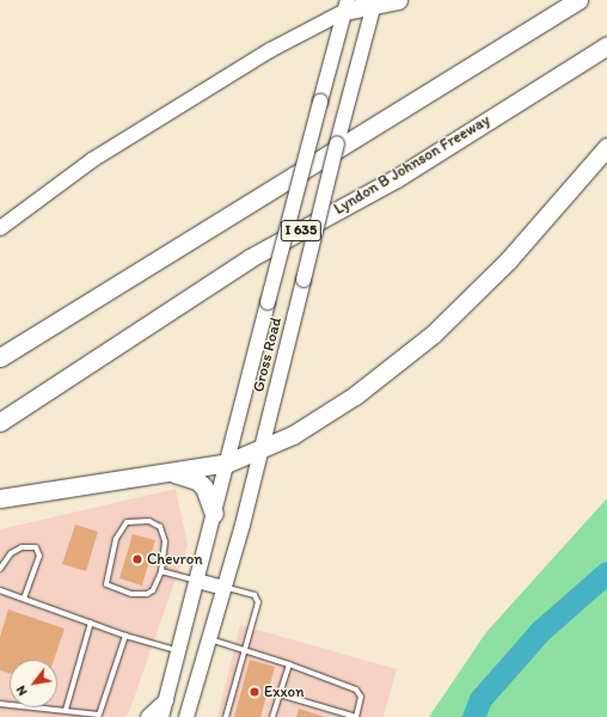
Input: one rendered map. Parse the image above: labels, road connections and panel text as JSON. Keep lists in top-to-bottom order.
{
  "streets": {
    "highway": ["Lyndon B Johnson Freeway", "I 635"],
    "main road": ["Gross Road"]
  },
  "places": ["Chevron", "Exxon"],
  "north": "bottom left"
}
